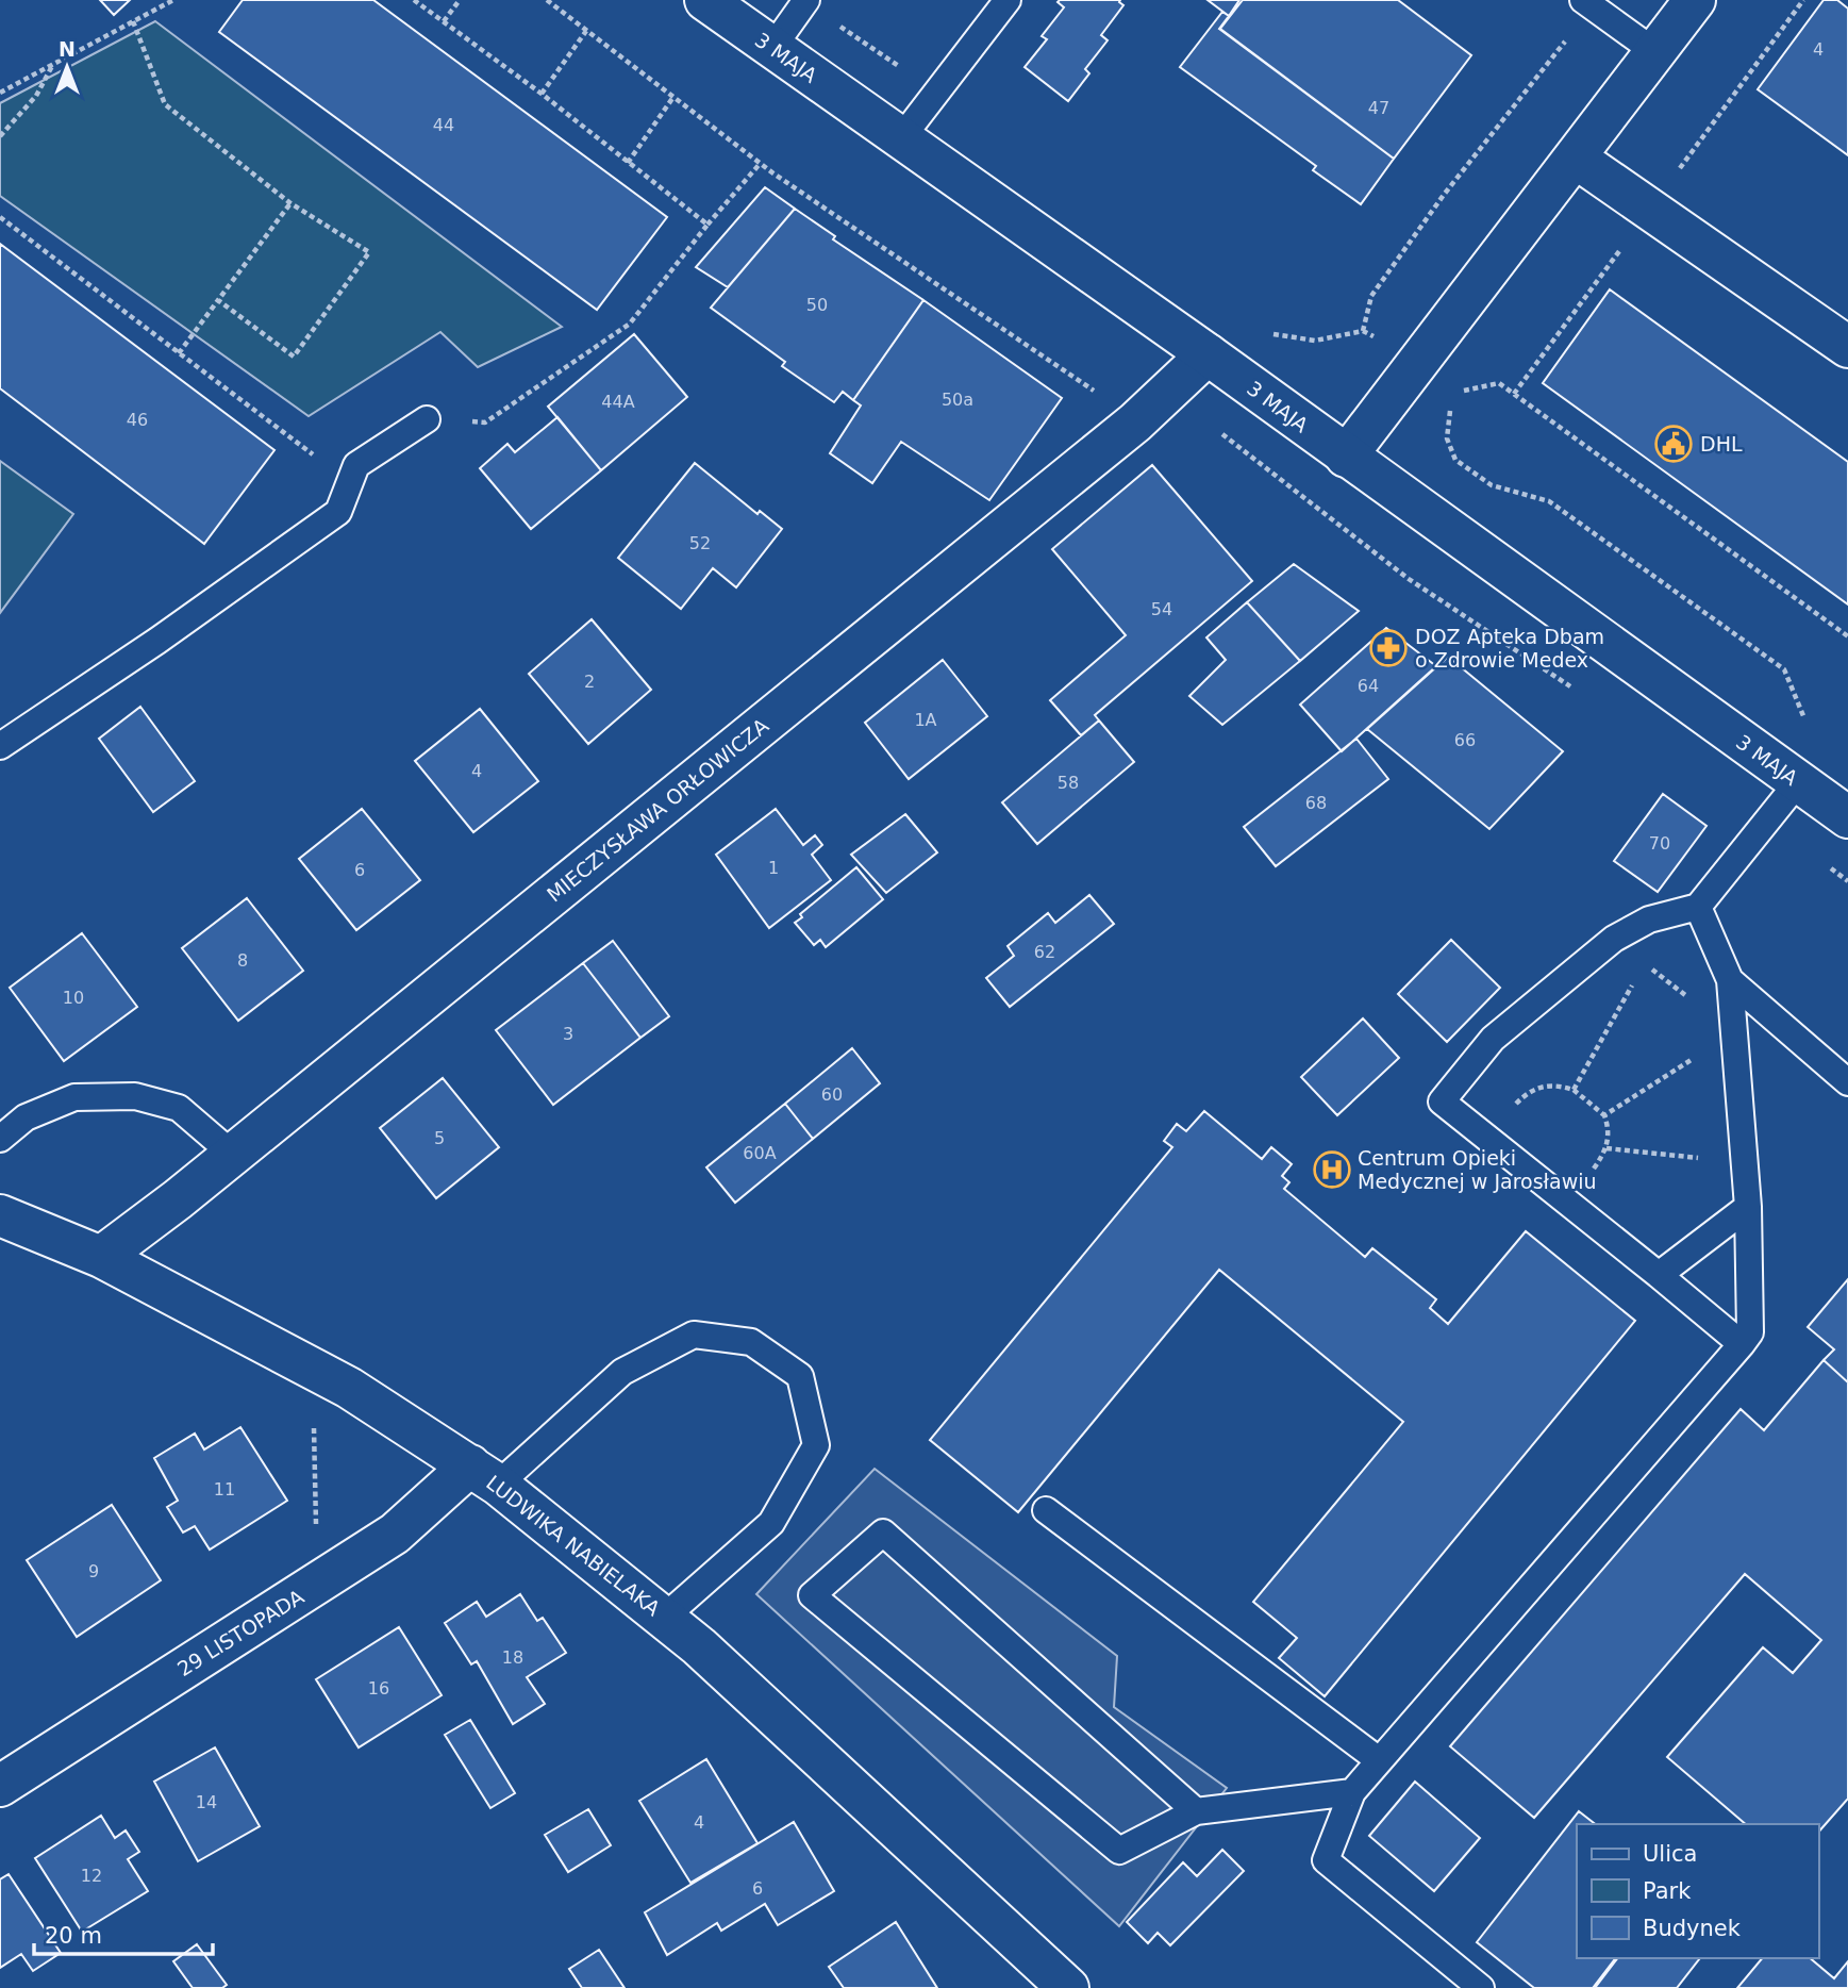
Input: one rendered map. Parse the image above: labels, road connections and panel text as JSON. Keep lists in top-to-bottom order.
{
  "streets": {
    "street": [
      "3 MAJA",
      "MIECZYSŁAWA ORŁOWICZA",
      "LUDWIKA NABIELAKA",
      "29 LISTOPADA"
    ]
  },
  "crossings": [
    ["3 MAJA", "MIECZYSŁAWA ORŁOWICZA"],
    ["MIECZYSŁAWA ORŁOWICZA", "LUDWIKA NABIELAKA"],
    ["LUDWIKA NABIELAKA", "29 LISTOPADA"]
  ],
  "places": {
    "public building": ["DHL"],
    "pharmacy": ["DOZ Apteka Dbam o Zdrowie Medex"],
    "hospital": ["Centrum Opieki Medycznej w Jarosławiu"]
  },
  "house_numbers": [
    "4",
    "47",
    "44",
    "50",
    "50a",
    "44A",
    "46",
    "52",
    "54",
    "2",
    "64",
    "1A",
    "66",
    "4",
    "58",
    "68",
    "70",
    "1",
    "6",
    "62",
    "8",
    "10",
    "3",
    "60",
    "5",
    "60A",
    "11",
    "9",
    "18",
    "16",
    "14",
    "4",
    "12",
    "6"
  ],
  "legend": ["Ulica", "Park", "Budynek"],
  "scale_bar": "20 m",
  "north": "top"
}
